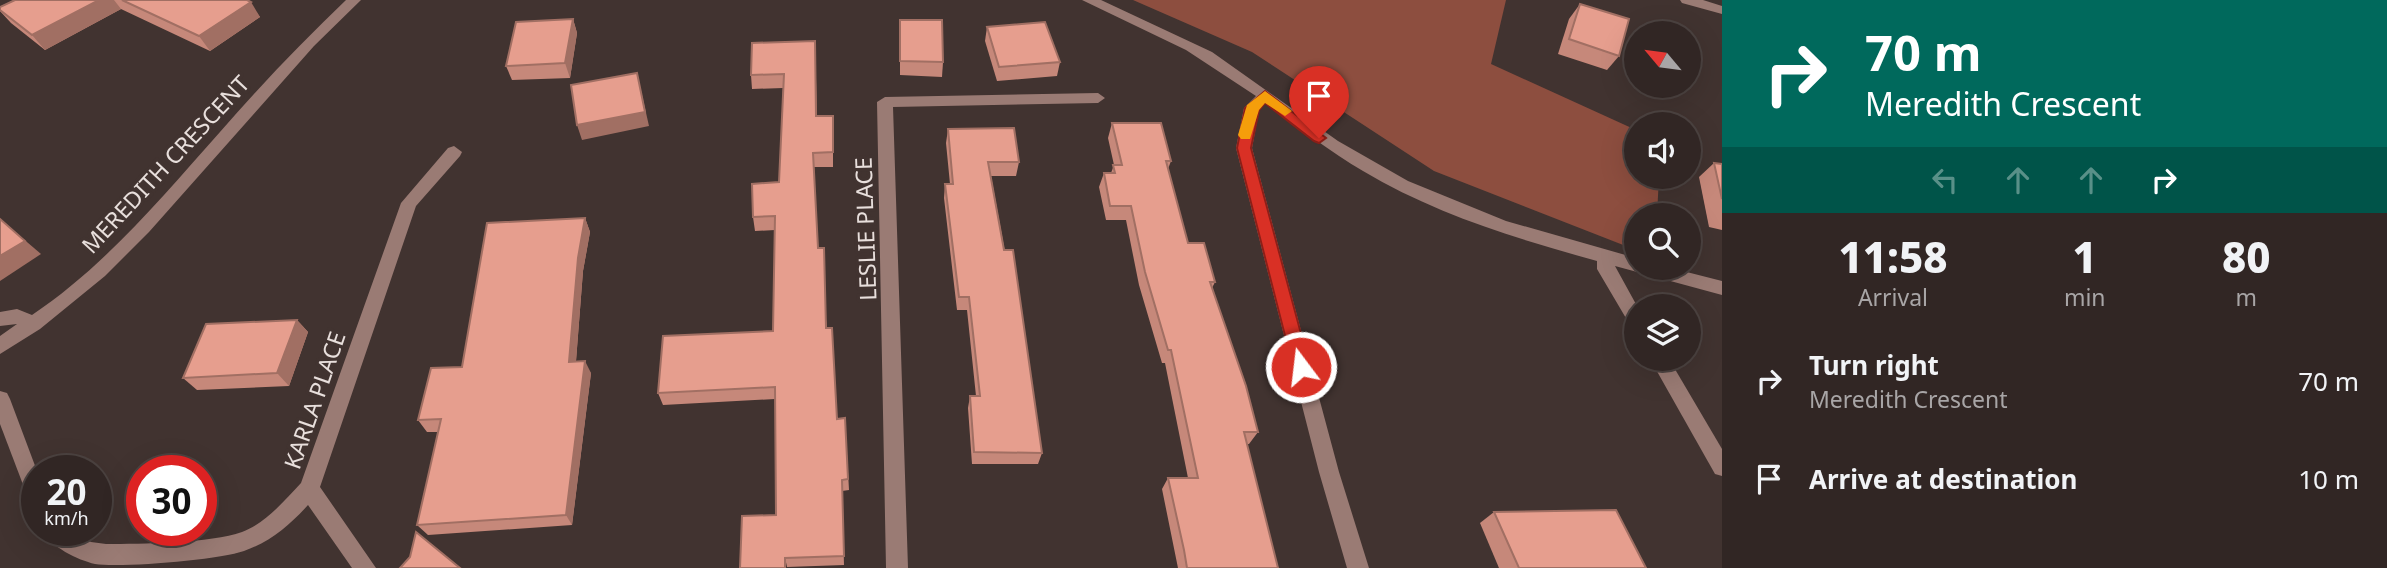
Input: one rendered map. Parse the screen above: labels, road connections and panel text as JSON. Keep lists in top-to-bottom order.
{
  "streets": {
    "street": ["MEREDITH CRESCENT", "LESLIE PLACE", "KARLA PLACE"]
  },
  "north": "top left",
  "page": {
    "turn": ["70 m", "Meredith Crescent"],
    "eta": [
      "11:58",
      "Arrival",
      "1",
      "min",
      "80",
      "m"
    ],
    "list": [
      {
        "name": "Turn right",
        "note": "Meredith Crescent",
        "value": "70 m"
      },
      {
        "name": "Arrive at destination",
        "value": "10 m"
      }
    ],
    "speed": "20 km/h",
    "limit": "30"
  }
}
